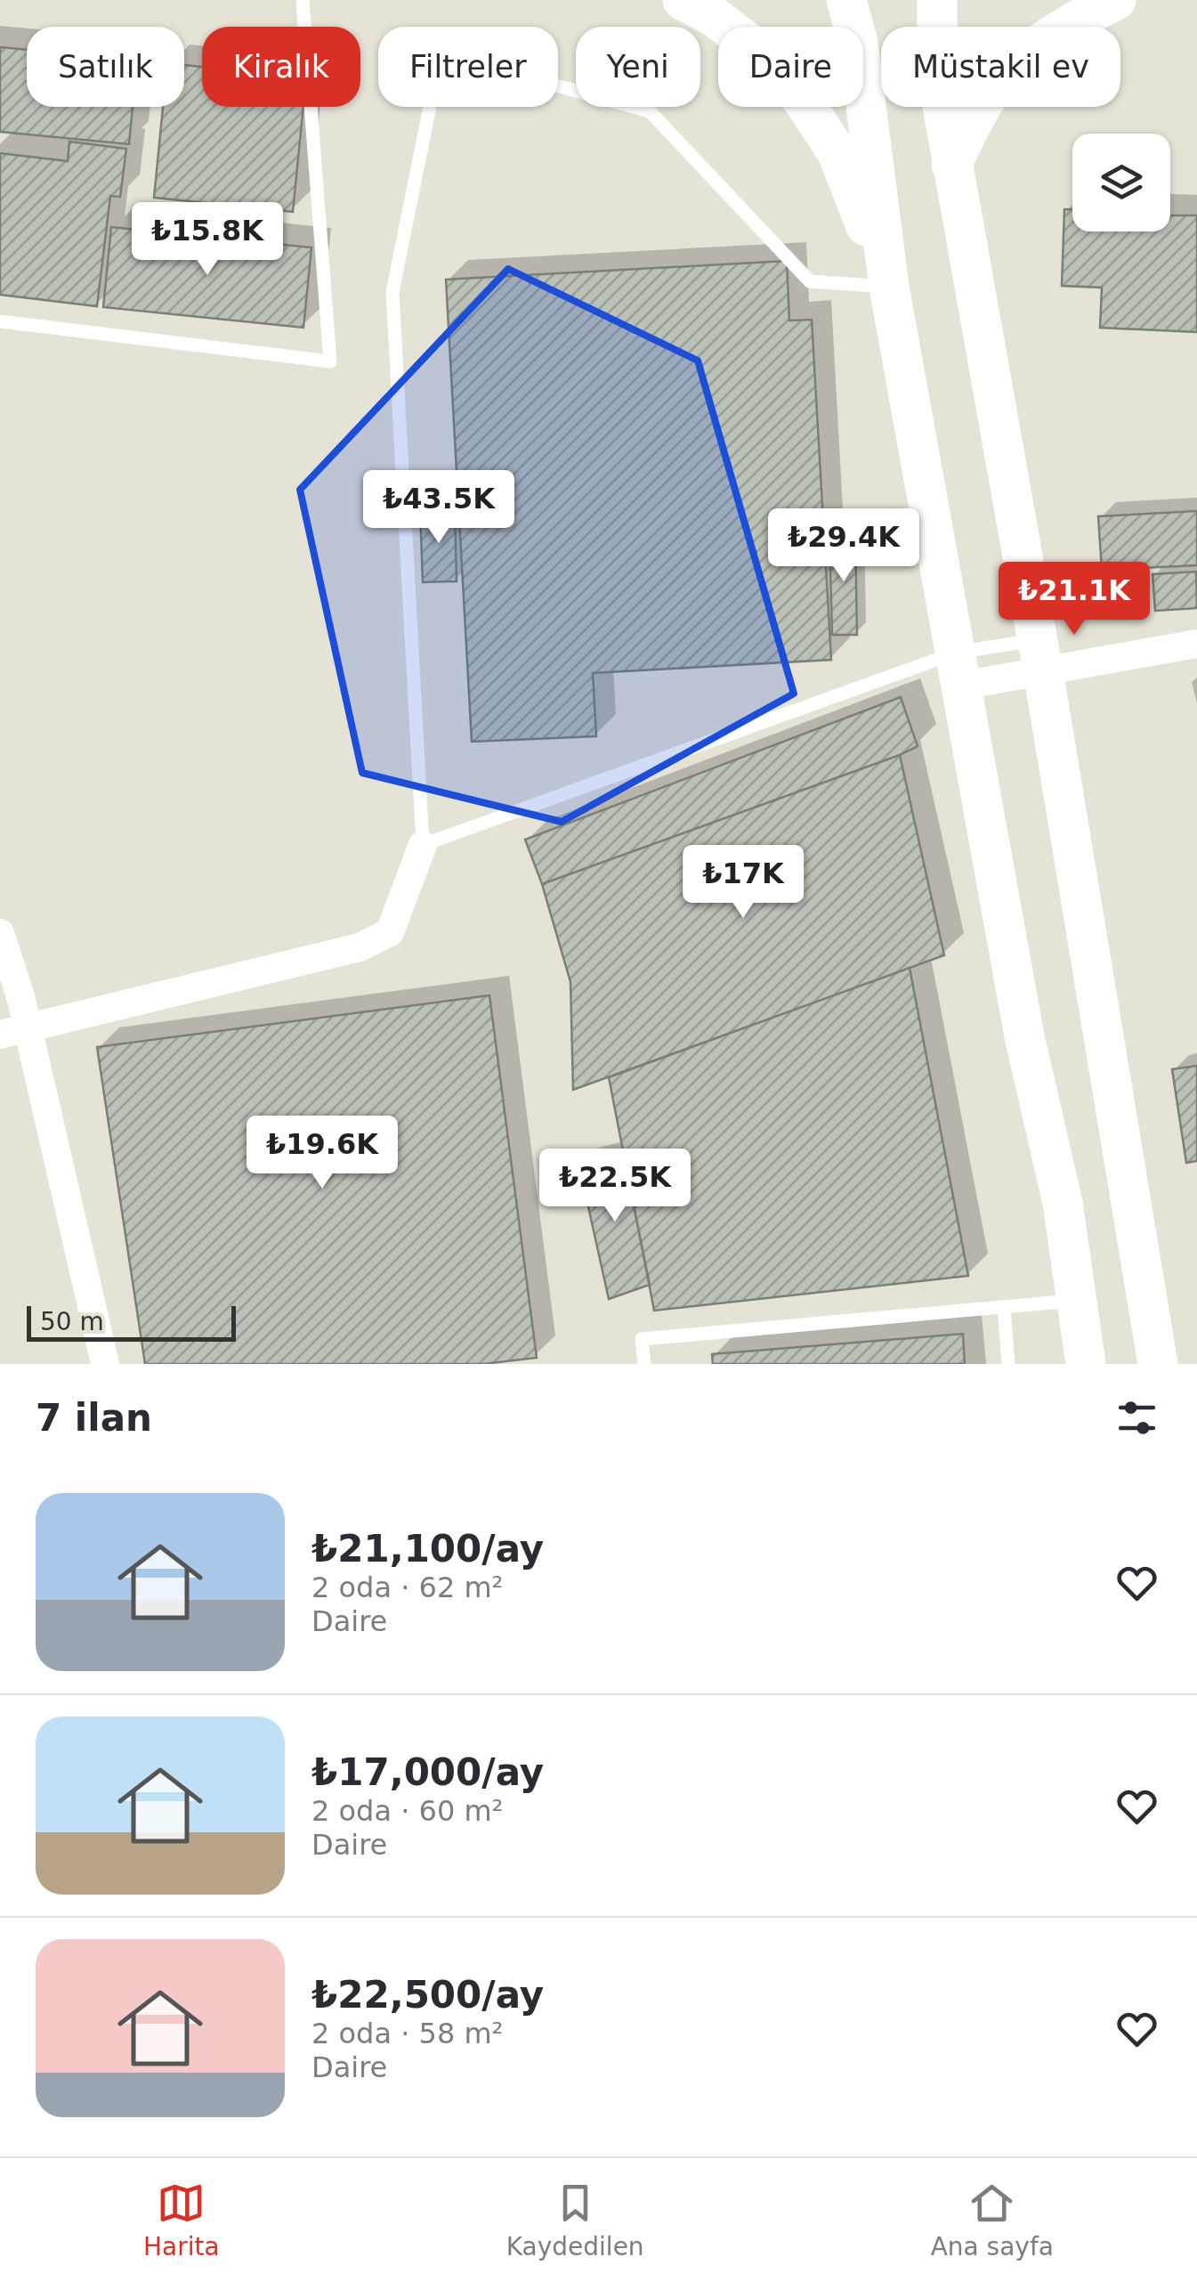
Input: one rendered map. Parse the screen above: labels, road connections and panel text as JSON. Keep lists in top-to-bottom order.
{
  "scale_bar": "50 m",
  "page": {
    "chip": [
      "Satılık",
      "Kiralık",
      "Filtreler",
      "Yeni",
      "Daire",
      "Müstakil ev"
    ],
    "price": [
      "₺15.8K",
      "₺43.5K",
      "₺29.4K",
      "₺21.1K",
      "₺17K",
      "₺19.6K",
      "₺22.5K"
    ],
    "scale": "50 m",
    "heading": "7 ilan",
    "list": [
      {
        "name": "₺21,100/ay",
        "note": "2 oda · 62 m² · Daire"
      },
      {
        "name": "₺17,000/ay",
        "note": "2 oda · 60 m² · Daire"
      },
      {
        "name": "₺22,500/ay",
        "note": "2 oda · 58 m² · Daire"
      }
    ],
    "tabs": ["Harita", "Kaydedilen", "Ana sayfa"]
  }
}
